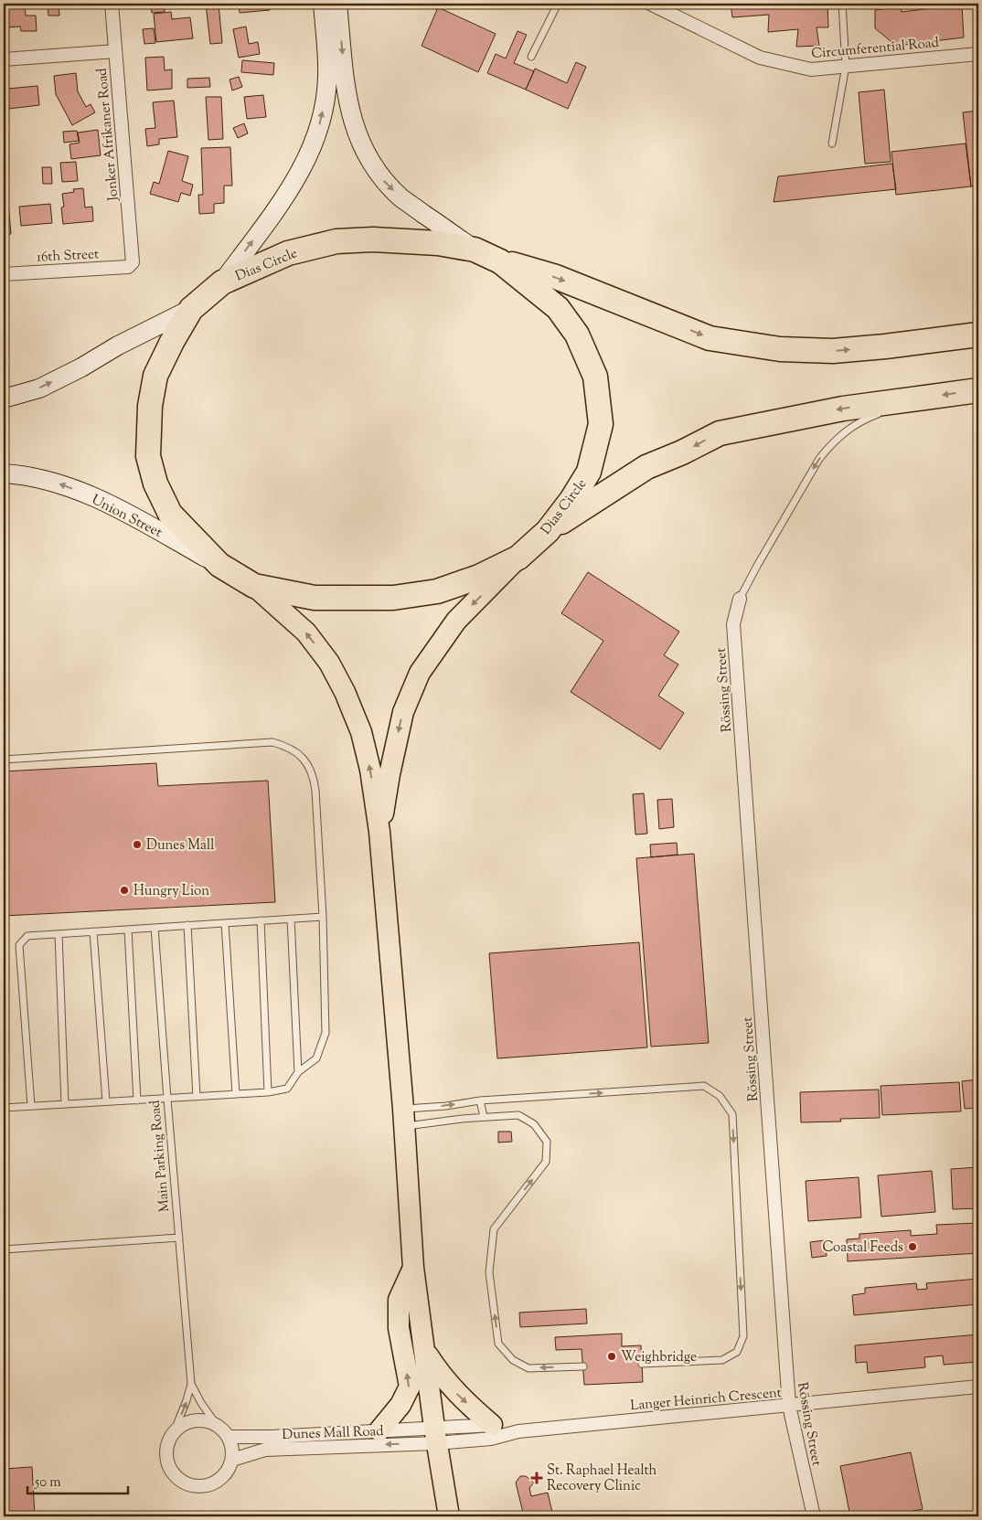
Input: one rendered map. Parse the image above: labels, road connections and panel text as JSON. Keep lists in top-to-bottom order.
{
  "streets": {
    "highway": ["Dias Circle"],
    "main road": ["Union Street"],
    "street": [
      "Circumferential Road",
      "Jonker Afrikaner Road",
      "16th Street",
      "Rössing Street",
      "Langer Heinrich Crescent",
      "Dunes Mall Road"
    ],
    "lane": ["Main Parking Road"]
  },
  "crossings": [
    ["Jonker Afrikaner Road", "16th Street"],
    ["Dias Circle", "Union Street"],
    ["Rössing Street", "Langer Heinrich Crescent"],
    ["Main Parking Road", "Dunes Mall Road"],
    ["Langer Heinrich Crescent", "Dunes Mall Road"]
  ],
  "one_way": ["Union Street"],
  "places": {
    "other": [
      "Dunes Mall",
      "Hungry Lion",
      "Coastal Feeds",
      "Weighbridge"
    ],
    "health": ["St. Raphael Health Recovery Clinic"]
  },
  "scale_bar": "50 m"
}
